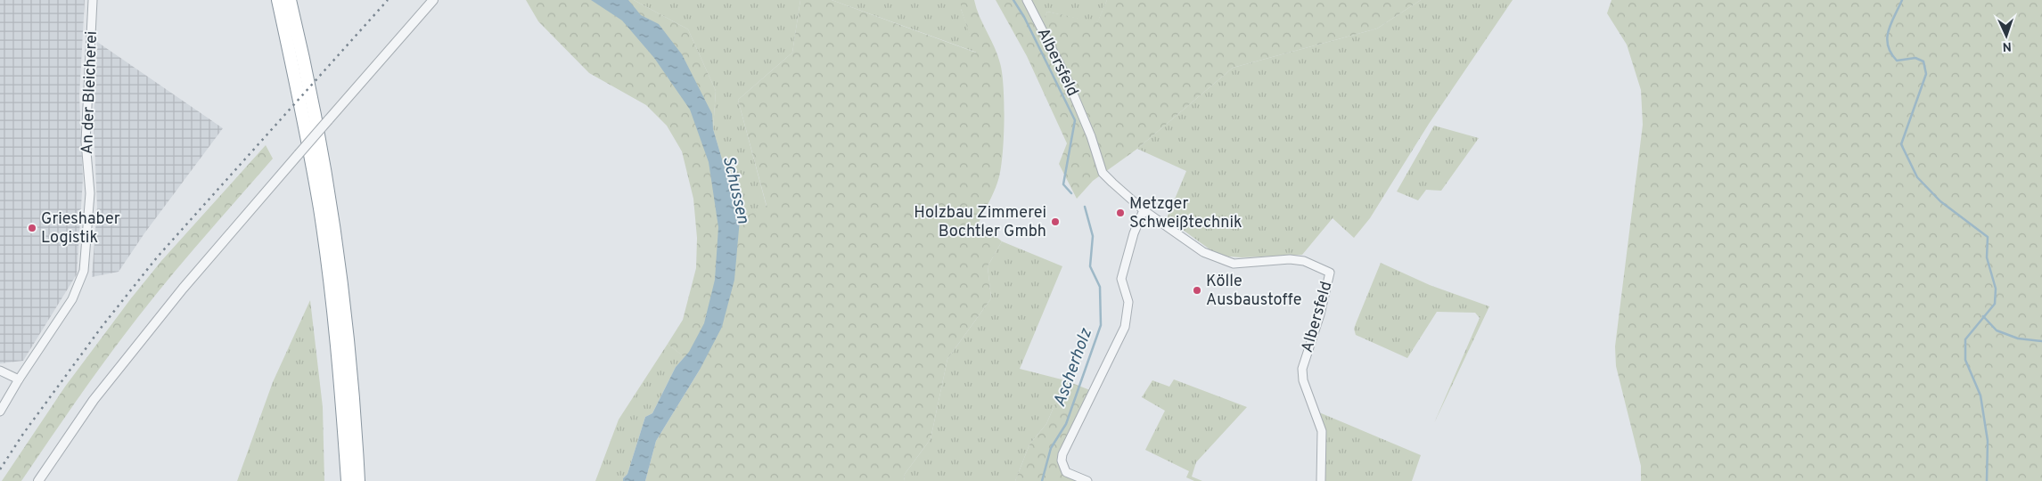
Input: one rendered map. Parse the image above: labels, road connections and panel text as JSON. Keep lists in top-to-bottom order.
{
  "streets": {
    "street": ["Albersfeld", "An der Bleicherei"]
  },
  "water": ["Schussen", "Ascherholz"],
  "places": [
    "Metzger Schweißtechnik",
    "Holzbau Zimmerei Bochtler Gmbh",
    "Grieshaber Logistik",
    "Kölle Ausbaustoffe"
  ],
  "north": "bottom"
}
